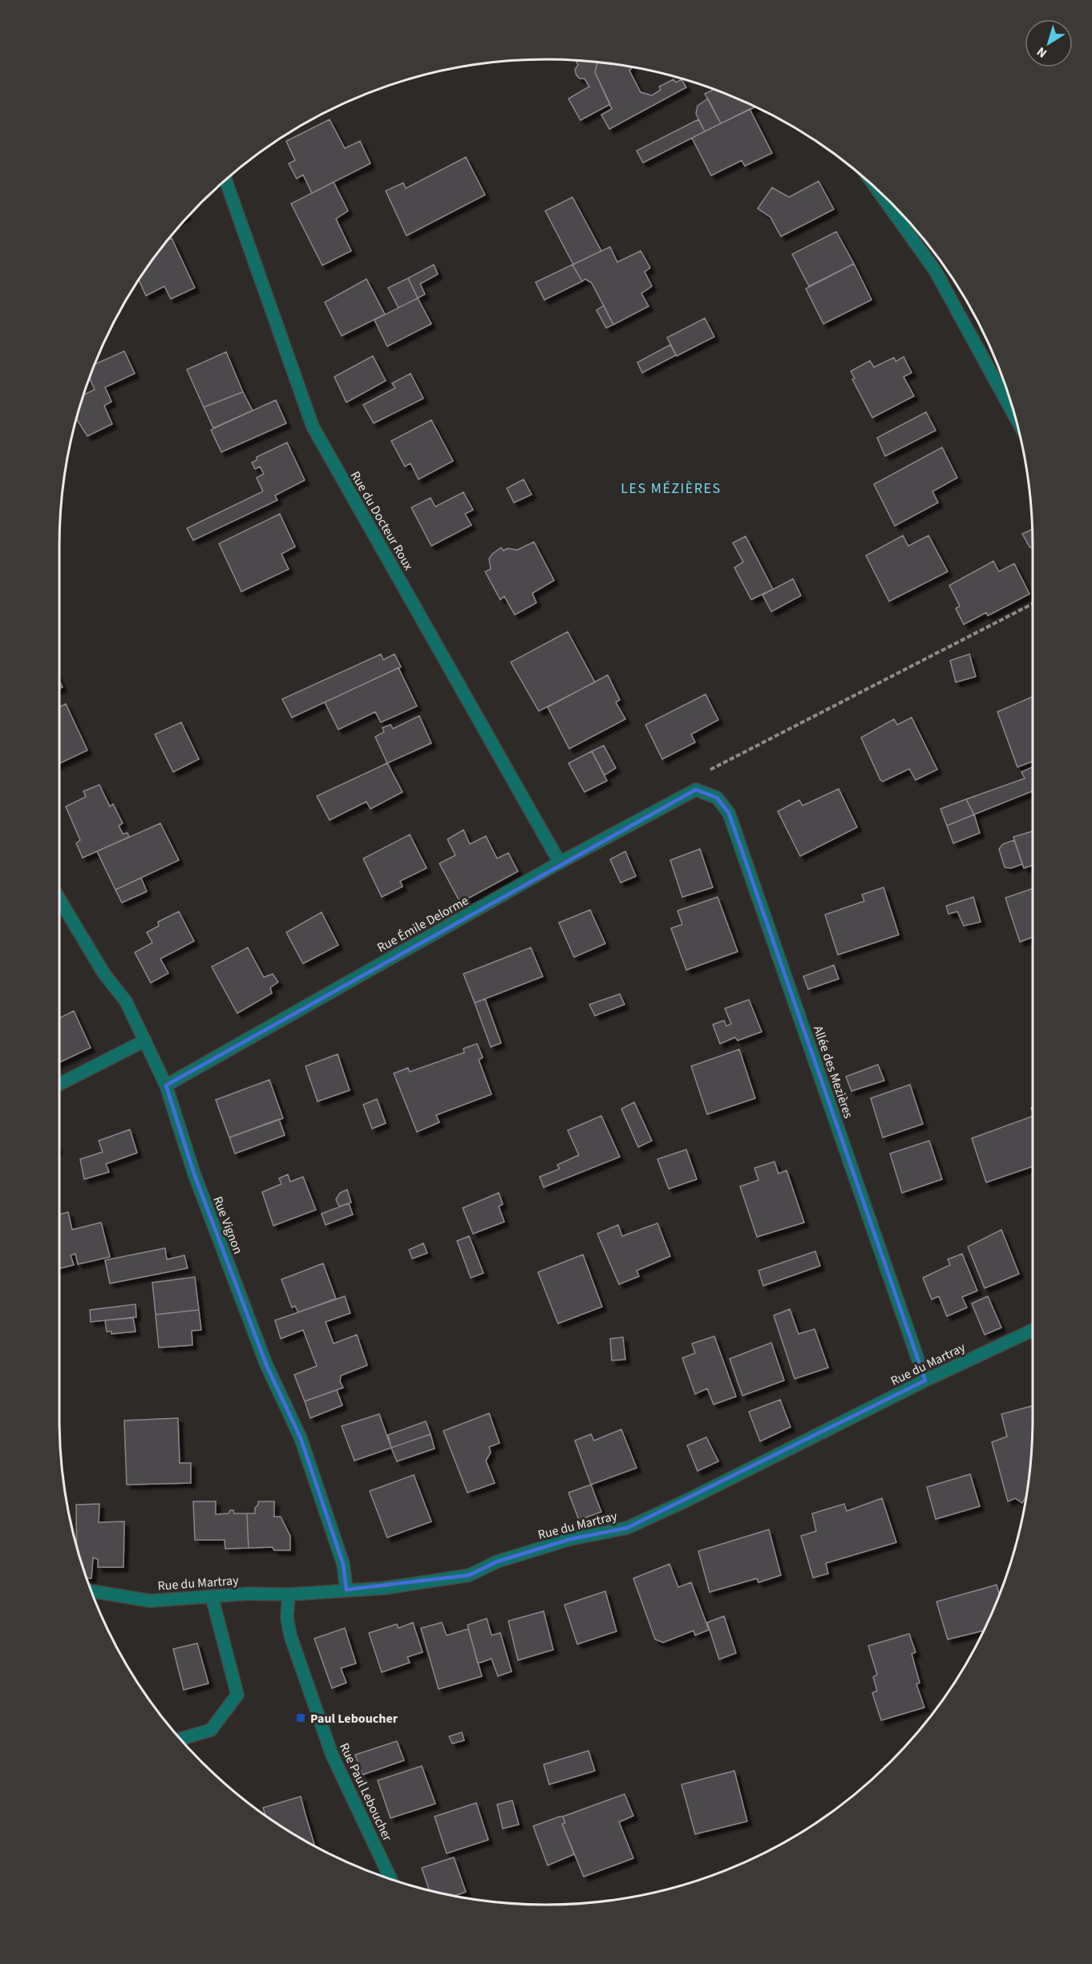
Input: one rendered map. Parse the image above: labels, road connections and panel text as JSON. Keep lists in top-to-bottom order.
{
  "streets": {
    "street": [
      "Rue du Docteur Roux",
      "Rue Émile Delorme",
      "Allée des Mezières",
      "Rue Vignon",
      "Rue du Martray",
      "Rue Paul Leboucher"
    ]
  },
  "crossings": [
    ["Rue du Docteur Roux", "Rue Émile Delorme"],
    ["Rue Émile Delorme", "Allée des Mezières"],
    ["Rue Émile Delorme", "Rue Vignon"],
    ["Allée des Mezières", "Rue du Martray"],
    ["Rue Vignon", "Rue du Martray"],
    ["Rue du Martray", "Rue Paul Leboucher"]
  ],
  "districts": ["LES MÉZIÈRES"],
  "places": {
    "transit": ["Paul Leboucher"]
  },
  "north": "bottom left"
}
